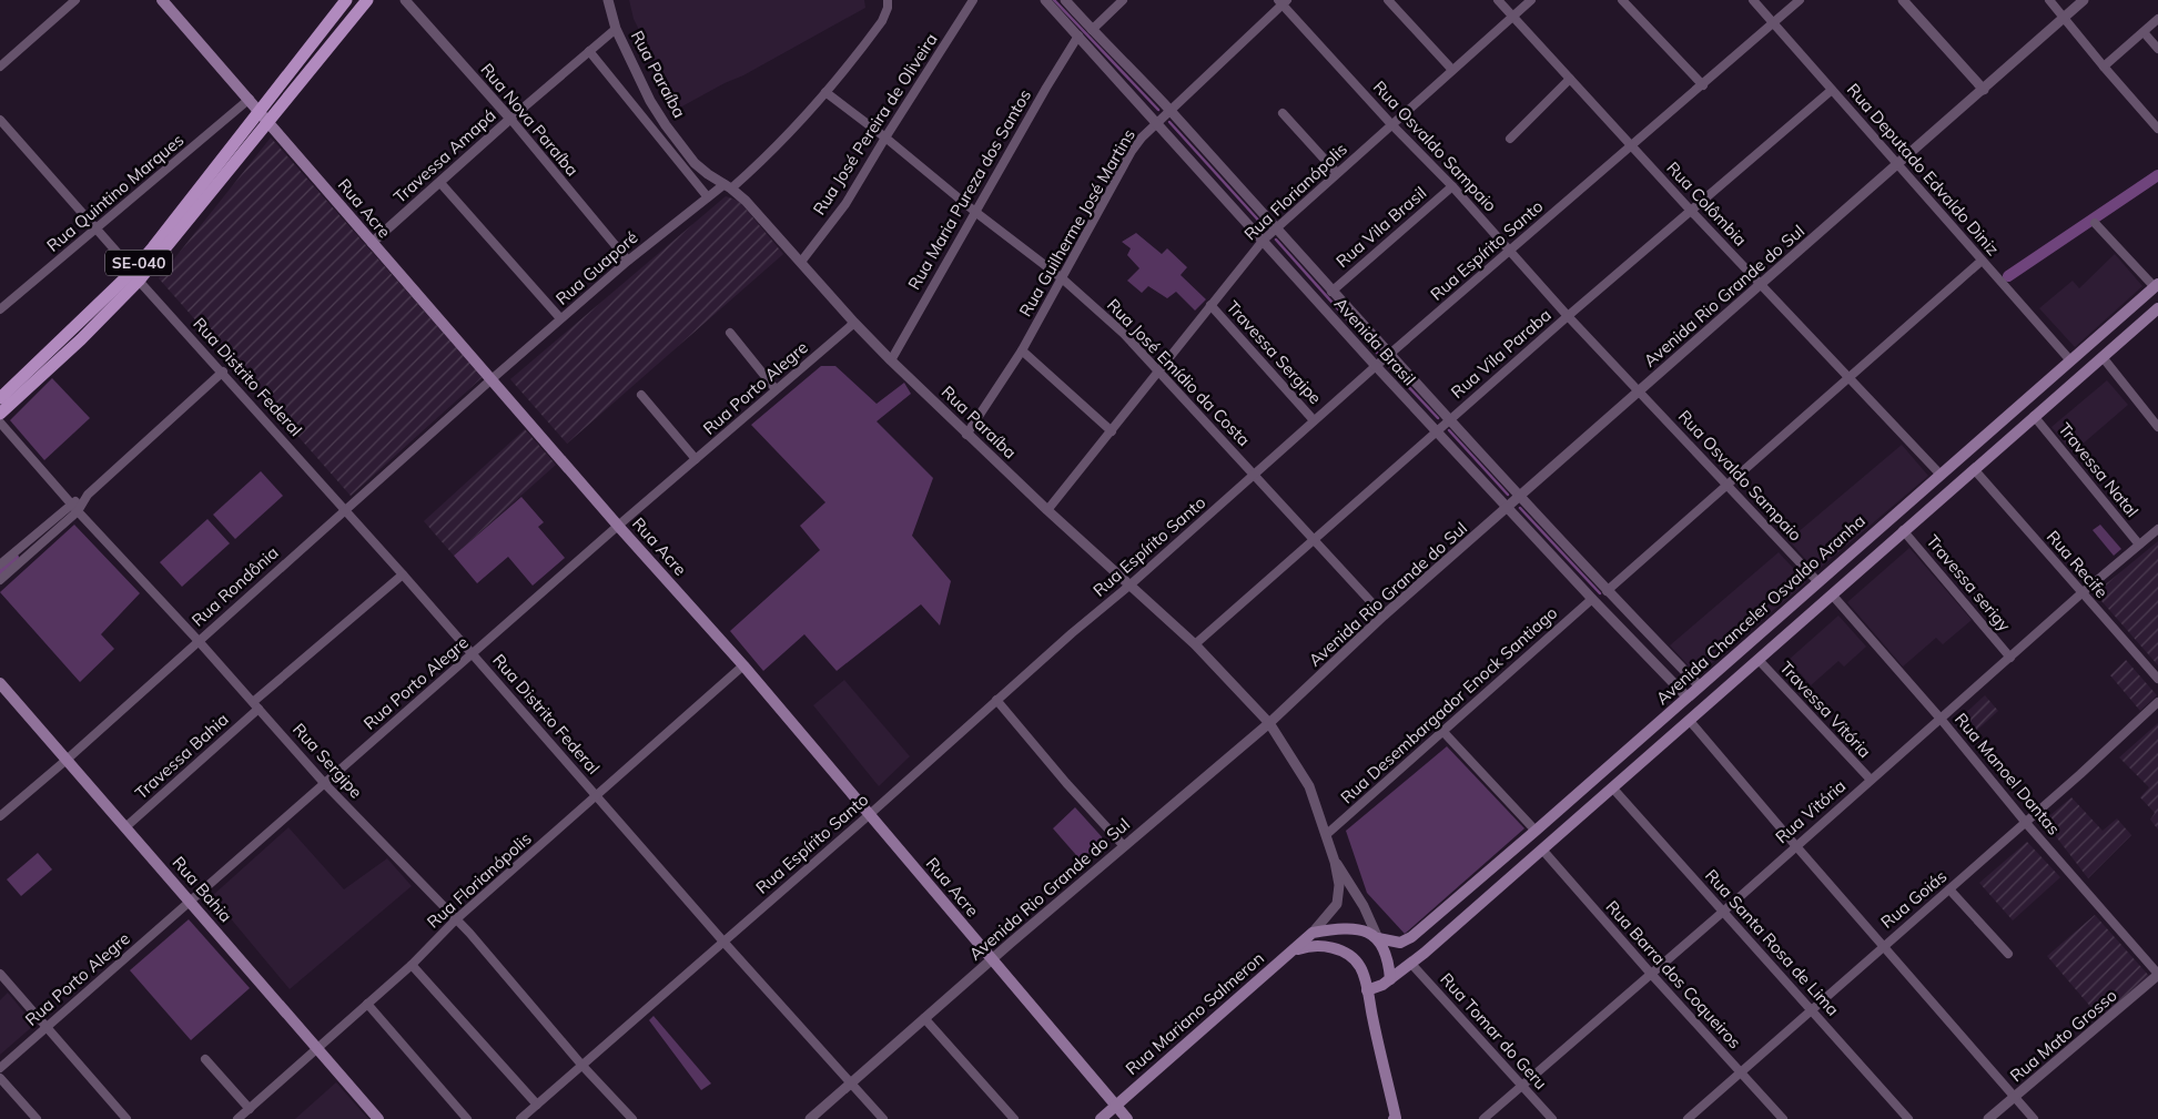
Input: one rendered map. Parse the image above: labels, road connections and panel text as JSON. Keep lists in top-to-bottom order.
{
  "streets": {
    "main road": [
      "Rua Acre",
      "SE-040",
      "Avenida Chanceler Osvaldo Aranha",
      "Rua Bahia",
      "Rua Mariano Salmeron"
    ],
    "street": [
      "Rua Paraíba",
      "Rua Nova Paraíba",
      "Rua José Pereira de Oliveira",
      "Rua Osvaldo Sampaio",
      "Travessa Amapá",
      "Rua Deputado Edvaldo Diniz",
      "Rua Maria Pureza dos Santos",
      "Rua Florianópolis",
      "Rua Quintino Marques",
      "Rua Colômbia",
      "Rua Guilherme José Martins",
      "Rua Vila Brasil",
      "Rua Espírito Santo",
      "Rua Guaporé",
      "Avenida Rio Grande do Sul",
      "Avenida Brasil",
      "Travessa Sergipe",
      "Rua Vila Paraba",
      "Rua José Emídio da Costa",
      "Rua Distrito Federal",
      "Rua Porto Alegre",
      "Travessa Natal",
      "Rua Recife",
      "Travessa serigy",
      "Rua Rondônia",
      "Rua Desembargador Enock Santiago",
      "Travessa Vitória",
      "Travessa Bahia",
      "Rua Sergipe",
      "Rua Manoel Dantas",
      "Rua Vitória",
      "Rua Goiás",
      "Rua Santa Rosa de Lima",
      "Rua Barra dos Coqueiros",
      "Rua Tomar do Geru",
      "Rua Mato Grosso"
    ]
  },
  "crossings": [
    ["Rua Paraíba", "Rua José Pereira de Oliveira"],
    ["Rua Paraíba", "Travessa Amapá"],
    ["Rua Paraíba", "Rua Maria Pureza dos Santos"],
    ["Rua Paraíba", "Rua Florianópolis"],
    ["Rua Paraíba", "Rua Guilherme José Martins"],
    ["Rua Paraíba", "Rua Espírito Santo"],
    ["Rua Paraíba", "Rua Guaporé"],
    ["Rua Paraíba", "Avenida Rio Grande do Sul"],
    ["Rua Paraíba", "Rua Vila Paraba"],
    ["Rua Paraíba", "Rua Porto Alegre"],
    ["Rua Paraíba", "Rua Desembargador Enock Santiago"],
    ["Rua Nova Paraíba", "Travessa Amapá"],
    ["Rua Nova Paraíba", "Rua Guaporé"],
    ["Rua José Pereira de Oliveira", "Rua José Emídio da Costa"],
    ["Rua Osvaldo Sampaio", "Rua Florianópolis"],
    ["Rua Osvaldo Sampaio", "Rua Guilherme José Martins"],
    ["Rua Osvaldo Sampaio", "Rua Vila Brasil"],
    ["Rua Osvaldo Sampaio", "Rua Espírito Santo"],
    ["Rua Osvaldo Sampaio", "Avenida Rio Grande do Sul"],
    ["Rua Osvaldo Sampaio", "Rua Vila Paraba"],
    ["Rua Osvaldo Sampaio", "Avenida Chanceler Osvaldo Aranha"],
    ["Travessa Amapá", "Rua Acre"],
    ["Rua Deputado Edvaldo Diniz", "Rua Espírito Santo"],
    ["Rua Deputado Edvaldo Diniz", "Avenida Rio Grande do Sul"],
    ["Rua Deputado Edvaldo Diniz", "Rua Vila Paraba"],
    ["Rua Deputado Edvaldo Diniz", "Avenida Chanceler Osvaldo Aranha"],
    ["Rua Maria Pureza dos Santos", "Avenida Brasil"],
    ["Rua Maria Pureza dos Santos", "Rua José Emídio da Costa"],
    ["Rua Florianópolis", "Rua Colômbia"],
    ["Rua Florianópolis", "Rua Acre"],
    ["Rua Florianópolis", "Avenida Brasil"],
    ["Rua Florianópolis", "Travessa Sergipe"],
    ["Rua Florianópolis", "Rua José Emídio da Costa"],
    ["Rua Florianópolis", "Rua Distrito Federal"],
    ["Rua Florianópolis", "Rua Sergipe"],
    ["Rua Florianópolis", "Rua Bahia"],
    ["Rua Quintino Marques", "Rua Acre"],
    ["Rua Quintino Marques", "Rua Distrito Federal"],
    ["Rua Colômbia", "Rua Espírito Santo"],
    ["Rua Colômbia", "Avenida Rio Grande do Sul"],
    ["Rua Colômbia", "Rua Vila Paraba"],
    ["Rua Colômbia", "Avenida Chanceler Osvaldo Aranha"],
    ["Rua Acre", "Rua Espírito Santo"],
    ["Rua Acre", "SE-040"],
    ["Rua Acre", "Rua Guaporé"],
    ["Rua Acre", "Avenida Rio Grande do Sul"],
    ["Rua Acre", "Rua Porto Alegre"],
    ["Rua Acre", "Rua Rondônia"],
    ["Rua Acre", "Rua Mariano Salmeron"],
    ["Rua Guilherme José Martins", "Avenida Brasil"],
    ["Rua Guilherme José Martins", "Rua José Emídio da Costa"],
    ["Rua Vila Brasil", "Avenida Brasil"],
    ["Rua Espírito Santo", "Avenida Brasil"],
    ["Rua Espírito Santo", "Travessa Sergipe"],
    ["Rua Espírito Santo", "Rua José Emídio da Costa"],
    ["Rua Espírito Santo", "Rua Distrito Federal"],
    ["Rua Espírito Santo", "Rua Sergipe"],
    ["SE-040", "Rua Distrito Federal"],
    ["Rua Guaporé", "Rua José Emídio da Costa"],
    ["Rua Guaporé", "Rua Rondônia"],
    ["Avenida Rio Grande do Sul", "Avenida Brasil"],
    ["Avenida Rio Grande do Sul", "Rua José Emídio da Costa"],
    ["Avenida Rio Grande do Sul", "Rua Distrito Federal"],
    ["Avenida Brasil", "Rua Vila Paraba"],
    ["Avenida Brasil", "Avenida Chanceler Osvaldo Aranha"],
    ["Avenida Brasil", "Rua Desembargador Enock Santiago"],
    ["Rua Vila Paraba", "Rua José Emídio da Costa"],
    ["Rua Distrito Federal", "Rua Porto Alegre"],
    ["Rua Distrito Federal", "Rua Rondônia"],
    ["Rua Distrito Federal", "Travessa Bahia"],
    ["Rua Porto Alegre", "Rua Sergipe"],
    ["Rua Porto Alegre", "Rua Bahia"],
    ["Travessa Natal", "Avenida Chanceler Osvaldo Aranha"],
    ["Travessa Natal", "Rua Vitória"],
    ["Rua Recife", "Avenida Chanceler Osvaldo Aranha"],
    ["Rua Recife", "Rua Vitória"],
    ["Travessa serigy", "Avenida Chanceler Osvaldo Aranha"],
    ["Travessa serigy", "Rua Vitória"],
    ["Rua Rondônia", "Rua Sergipe"],
    ["Rua Rondônia", "Rua Bahia"],
    ["Avenida Chanceler Osvaldo Aranha", "Travessa Vitória"],
    ["Avenida Chanceler Osvaldo Aranha", "Rua Manoel Dantas"],
    ["Avenida Chanceler Osvaldo Aranha", "Rua Santa Rosa de Lima"],
    ["Avenida Chanceler Osvaldo Aranha", "Rua Barra dos Coqueiros"],
    ["Avenida Chanceler Osvaldo Aranha", "Rua Mariano Salmeron"],
    ["Avenida Chanceler Osvaldo Aranha", "Rua Tomar do Geru"],
    ["Travessa Vitória", "Rua Vitória"],
    ["Travessa Bahia", "Rua Sergipe"],
    ["Travessa Bahia", "Rua Bahia"],
    ["Rua Manoel Dantas", "Rua Vitória"],
    ["Rua Manoel Dantas", "Rua Goiás"],
    ["Rua Manoel Dantas", "Rua Mato Grosso"],
    ["Rua Vitória", "Rua Santa Rosa de Lima"],
    ["Rua Vitória", "Rua Barra dos Coqueiros"],
    ["Rua Vitória", "Rua Tomar do Geru"],
    ["Rua Goiás", "Rua Santa Rosa de Lima"],
    ["Rua Goiás", "Rua Barra dos Coqueiros"]
  ]
}
